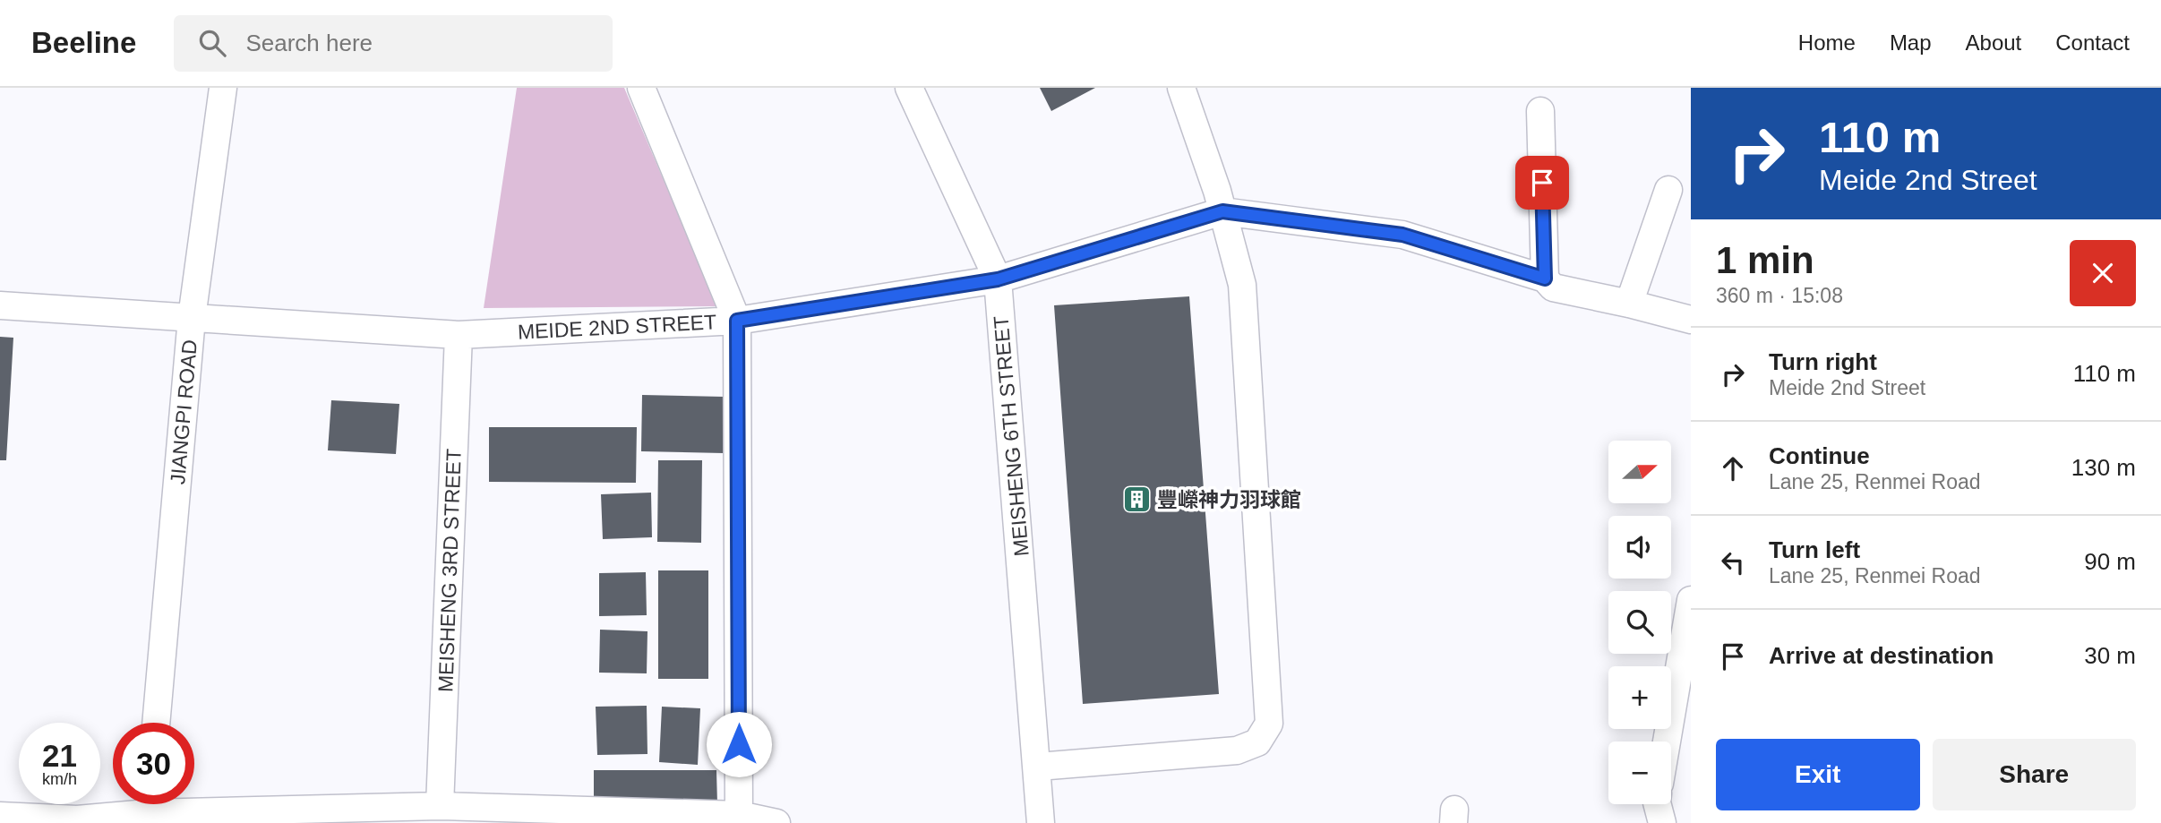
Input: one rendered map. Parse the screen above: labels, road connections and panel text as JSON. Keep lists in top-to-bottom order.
{
  "streets": {
    "street": [
      "MEIDE 2ND STREET",
      "JIANGPI ROAD",
      "MEISHENG 6TH STREET",
      "MEISHENG 3RD STREET"
    ]
  },
  "crossings": [
    ["MEIDE 2ND STREET", "JIANGPI ROAD"],
    ["MEIDE 2ND STREET", "MEISHENG 6TH STREET"],
    ["MEIDE 2ND STREET", "MEISHENG 3RD STREET"]
  ],
  "places": {
    "building": ["豐嶸神力羽球館"]
  },
  "north": "right",
  "page": {
    "header": "Beeline",
    "search": "Search here",
    "nav": [
      "Home",
      "Map",
      "About",
      "Contact"
    ],
    "turn": ["110 m", "Meide 2nd Street"],
    "heading": ["1 min", "360 m · 15:08"],
    "list": [
      {
        "name": "Turn right",
        "note": "Meide 2nd Street",
        "value": "110 m"
      },
      {
        "name": "Continue",
        "note": "Lane 25, Renmei Road",
        "value": "130 m"
      },
      {
        "name": "Turn left",
        "note": "Lane 25, Renmei Road",
        "value": "90 m"
      },
      {
        "name": "Arrive at destination",
        "value": "30 m"
      }
    ],
    "map_buttons": ["+", "−"],
    "speed": "21 km/h",
    "limit": "30",
    "buttons": ["Exit", "Share"]
  }
}
